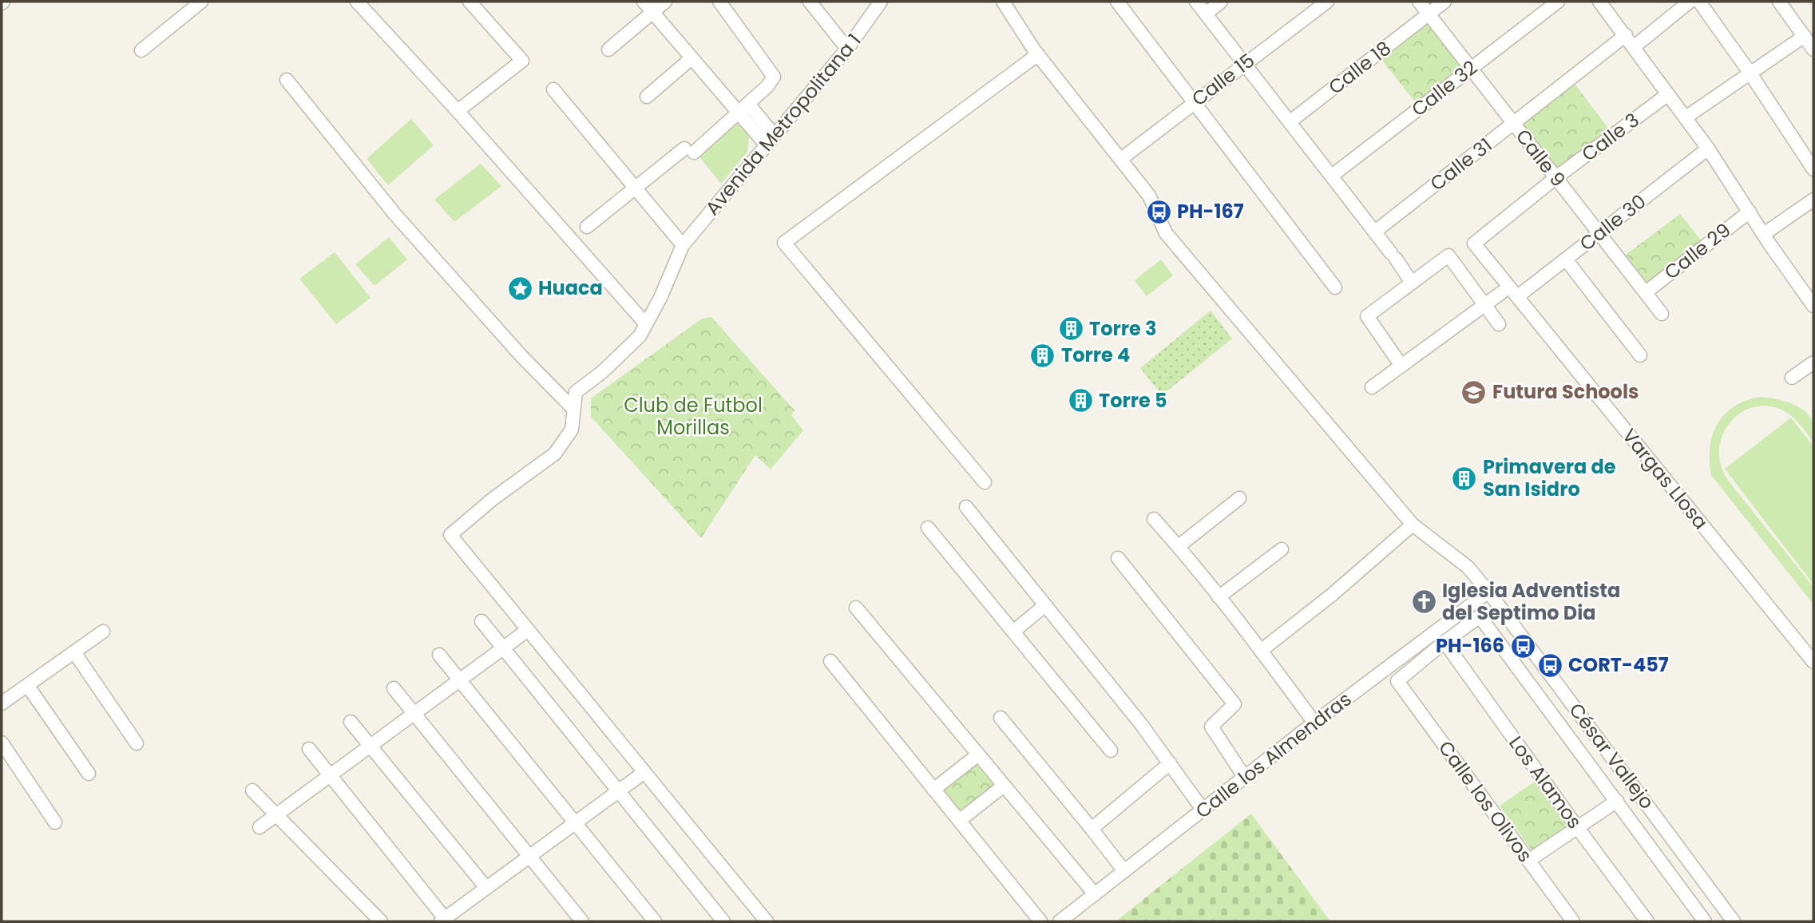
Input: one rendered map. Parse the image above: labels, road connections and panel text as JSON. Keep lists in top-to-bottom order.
{
  "streets": {
    "street": [
      "Calle 18",
      "Calle 15",
      "Calle 32",
      "Avenida Metropolitana 1",
      "Calle 3",
      "Calle 9",
      "Calle 31",
      "Calle 30",
      "Calle 29",
      "Vargas Llosa",
      "Calle los Almendras",
      "César Vallejo",
      "Los Alamos",
      "Calle los Olivos"
    ]
  },
  "crossings": [
    ["Calle 18", "Calle 9"],
    ["Calle 15", "César Vallejo"],
    ["Calle 32", "Calle 9"],
    ["Calle 3", "Calle 9"],
    ["Calle 3", "Vargas Llosa"],
    ["Calle 9", "Calle 31"],
    ["Calle 9", "Calle 30"],
    ["Calle 9", "Calle 29"],
    ["Calle 30", "Vargas Llosa"],
    ["Calle los Almendras", "César Vallejo"],
    ["Los Alamos", "Calle los Olivos"]
  ],
  "parks": ["Club de Futbol Morillas"],
  "places": {
    "bus stop": ["PH-167", "PH-166", "CORT-457"],
    "place": ["Huaca"],
    "building": [
      "Torre 3",
      "Torre 4",
      "Torre 5",
      "Primavera de San Isidro"
    ],
    "school or university": ["Futura Schools"],
    "church": ["Iglesia Adventista del Septimo Dia"]
  }
}
